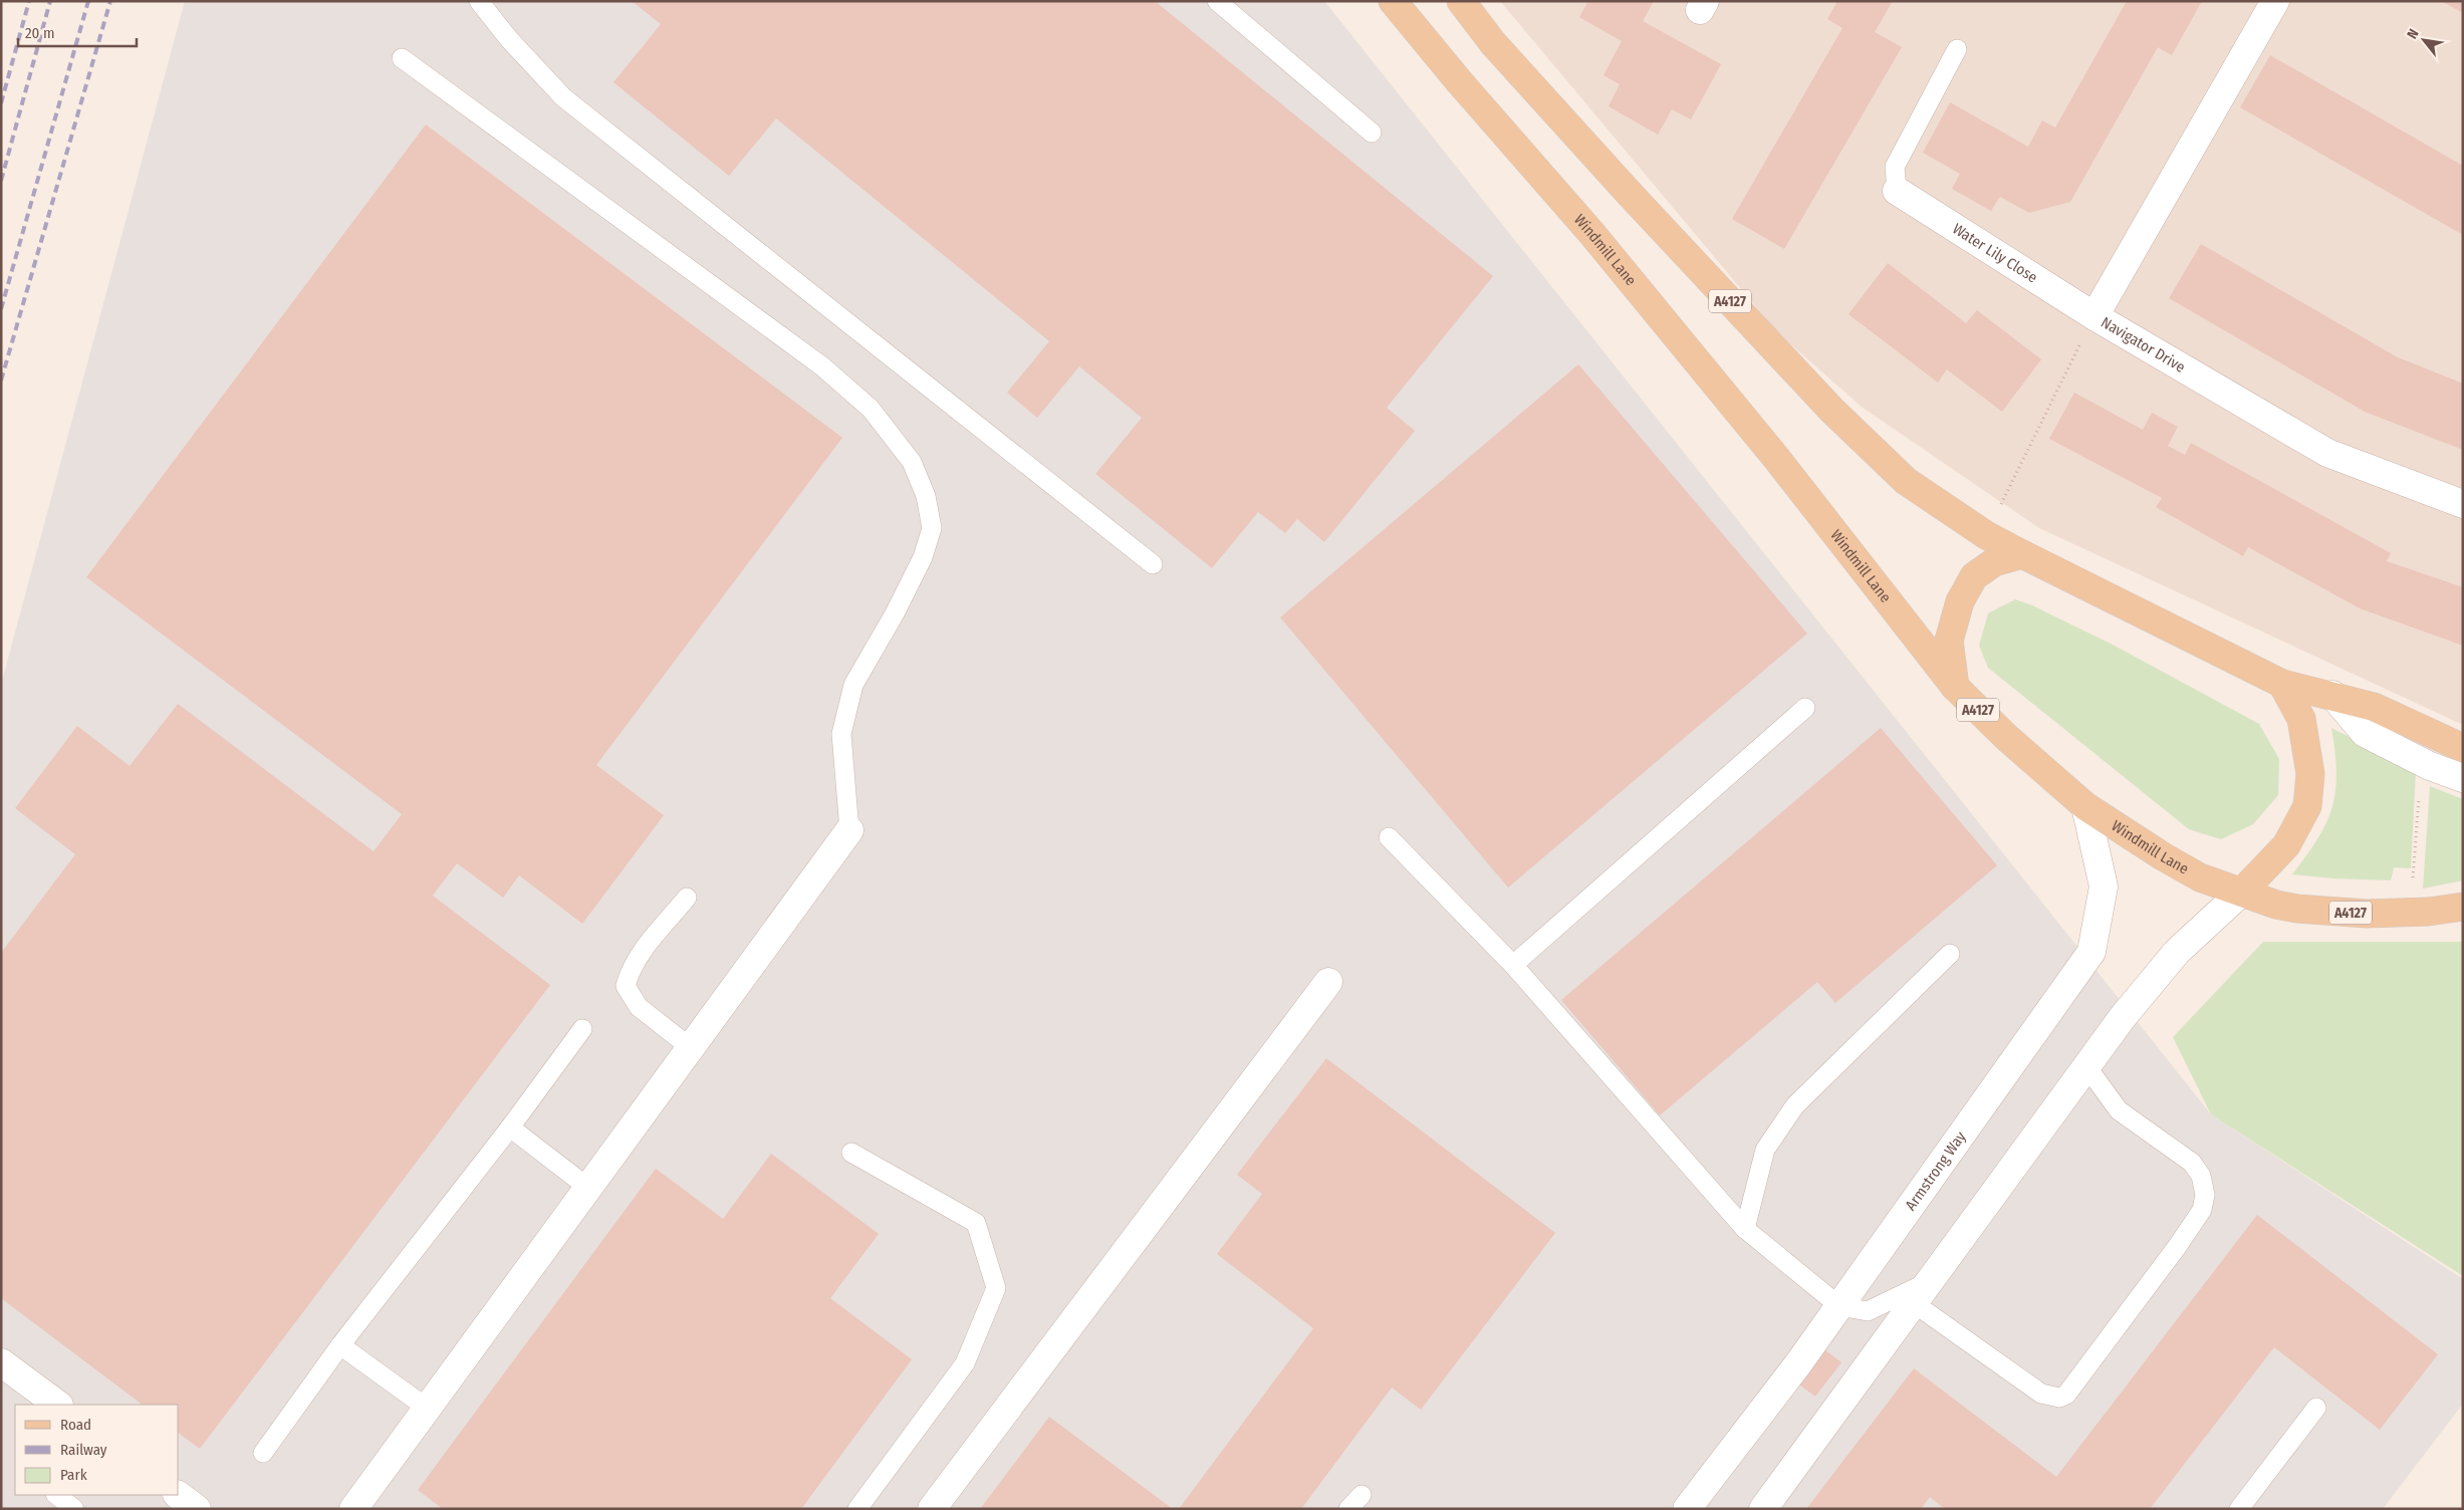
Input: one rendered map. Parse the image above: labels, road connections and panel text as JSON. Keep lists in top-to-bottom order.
{
  "streets": {
    "main road": ["Windmill Lane", "A4127"],
    "street": ["Water Lily Close", "Navigator Drive", "Armstrong Way"]
  },
  "crossings": [
    ["Windmill Lane", "Armstrong Way"],
    ["Water Lily Close", "Navigator Drive"]
  ],
  "legend": ["Road", "Railway", "Park"],
  "scale_bar": "20 m",
  "north": "top left"
}
